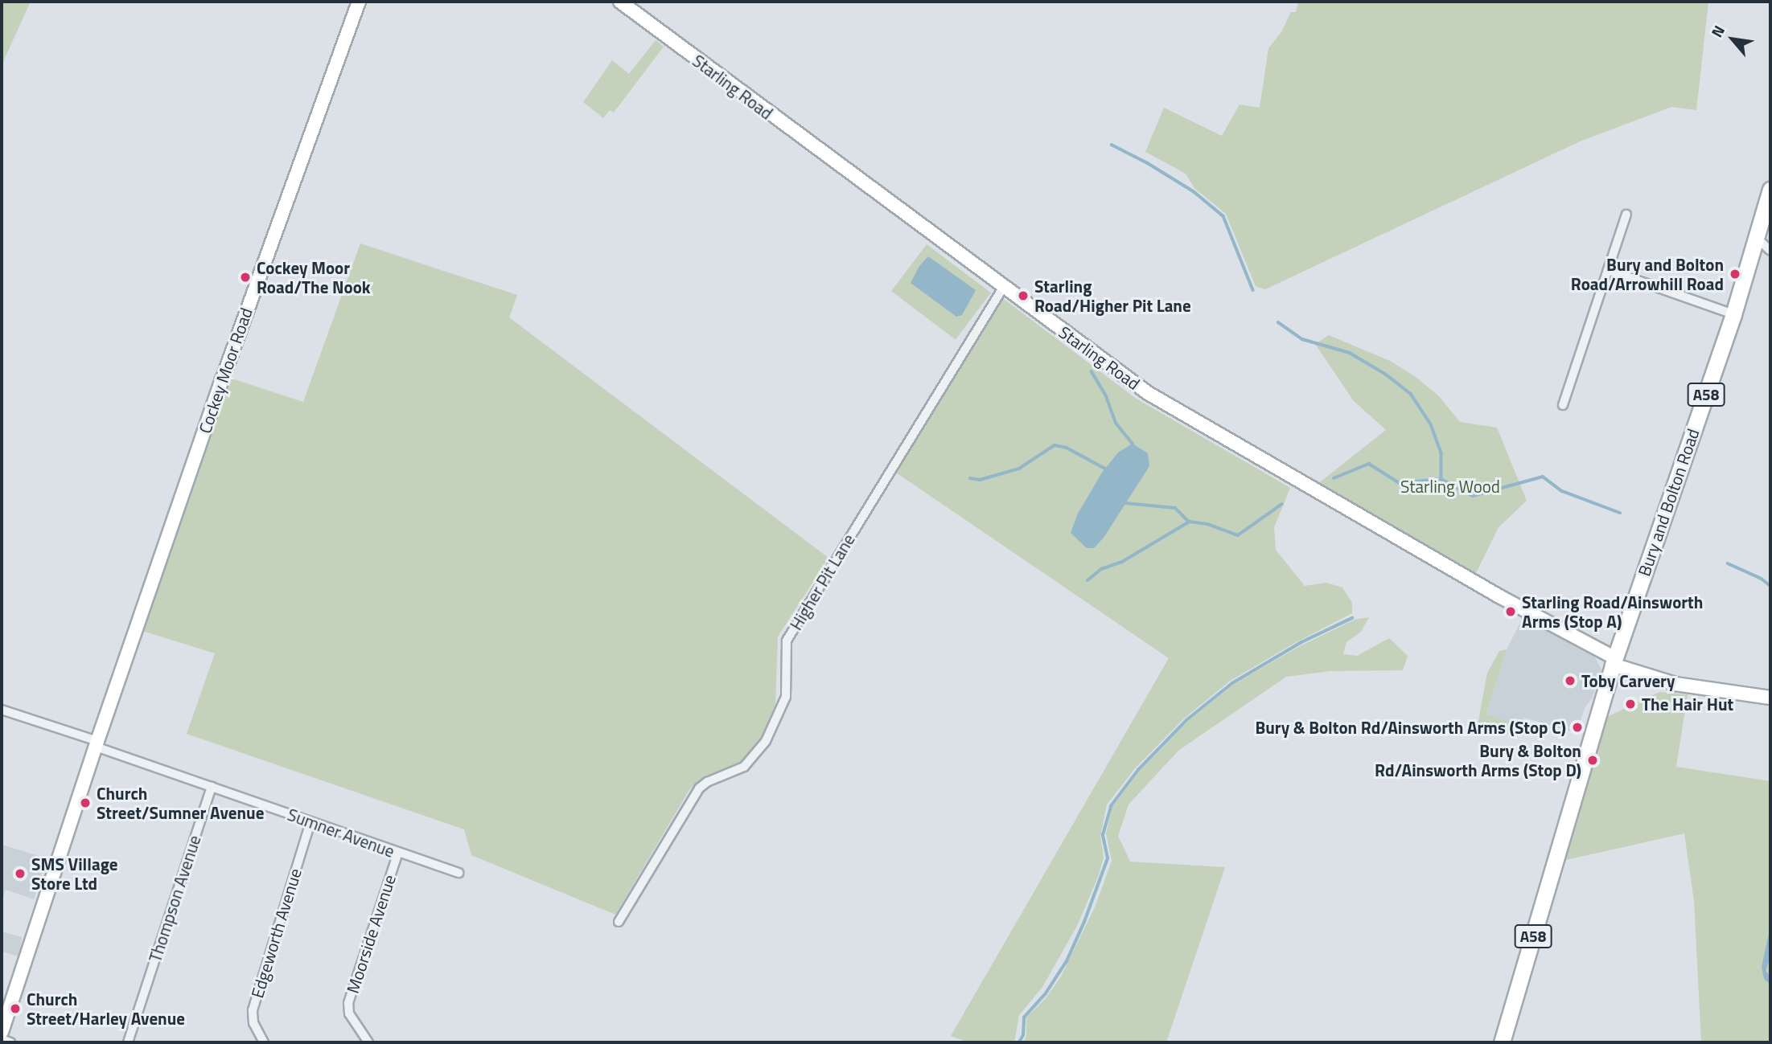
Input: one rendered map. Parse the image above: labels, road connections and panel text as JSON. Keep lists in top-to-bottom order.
{
  "streets": {
    "highway": ["A58", "Bury and Bolton Road"],
    "main road": ["Starling Road", "Cockey Moor Road"],
    "street": [
      "Higher Pit Lane",
      "Sumner Avenue",
      "Thompson Avenue",
      "Edgeworth Avenue",
      "Moorside Avenue"
    ]
  },
  "crossings": [
    ["Starling Road", "Bury and Bolton Road"],
    ["Starling Road", "Higher Pit Lane"],
    ["Cockey Moor Road", "Sumner Avenue"],
    ["Sumner Avenue", "Thompson Avenue"],
    ["Sumner Avenue", "Edgeworth Avenue"],
    ["Sumner Avenue", "Moorside Avenue"]
  ],
  "parks": ["Starling Wood"],
  "places": [
    "Bury and Bolton Road/Arrowhill Road",
    "Cockey Moor Road/The Nook",
    "Starling Road/Higher Pit Lane",
    "Starling Road/Ainsworth Arms (Stop A)",
    "Toby Carvery",
    "The Hair Hut",
    "Bury & Bolton Rd/Ainsworth Arms (Stop C)",
    "Bury & Bolton Rd/Ainsworth Arms (Stop D)",
    "Church Street/Sumner Avenue",
    "SMS Village Store Ltd",
    "Church Street/Harley Avenue"
  ],
  "north": "top left"
}
